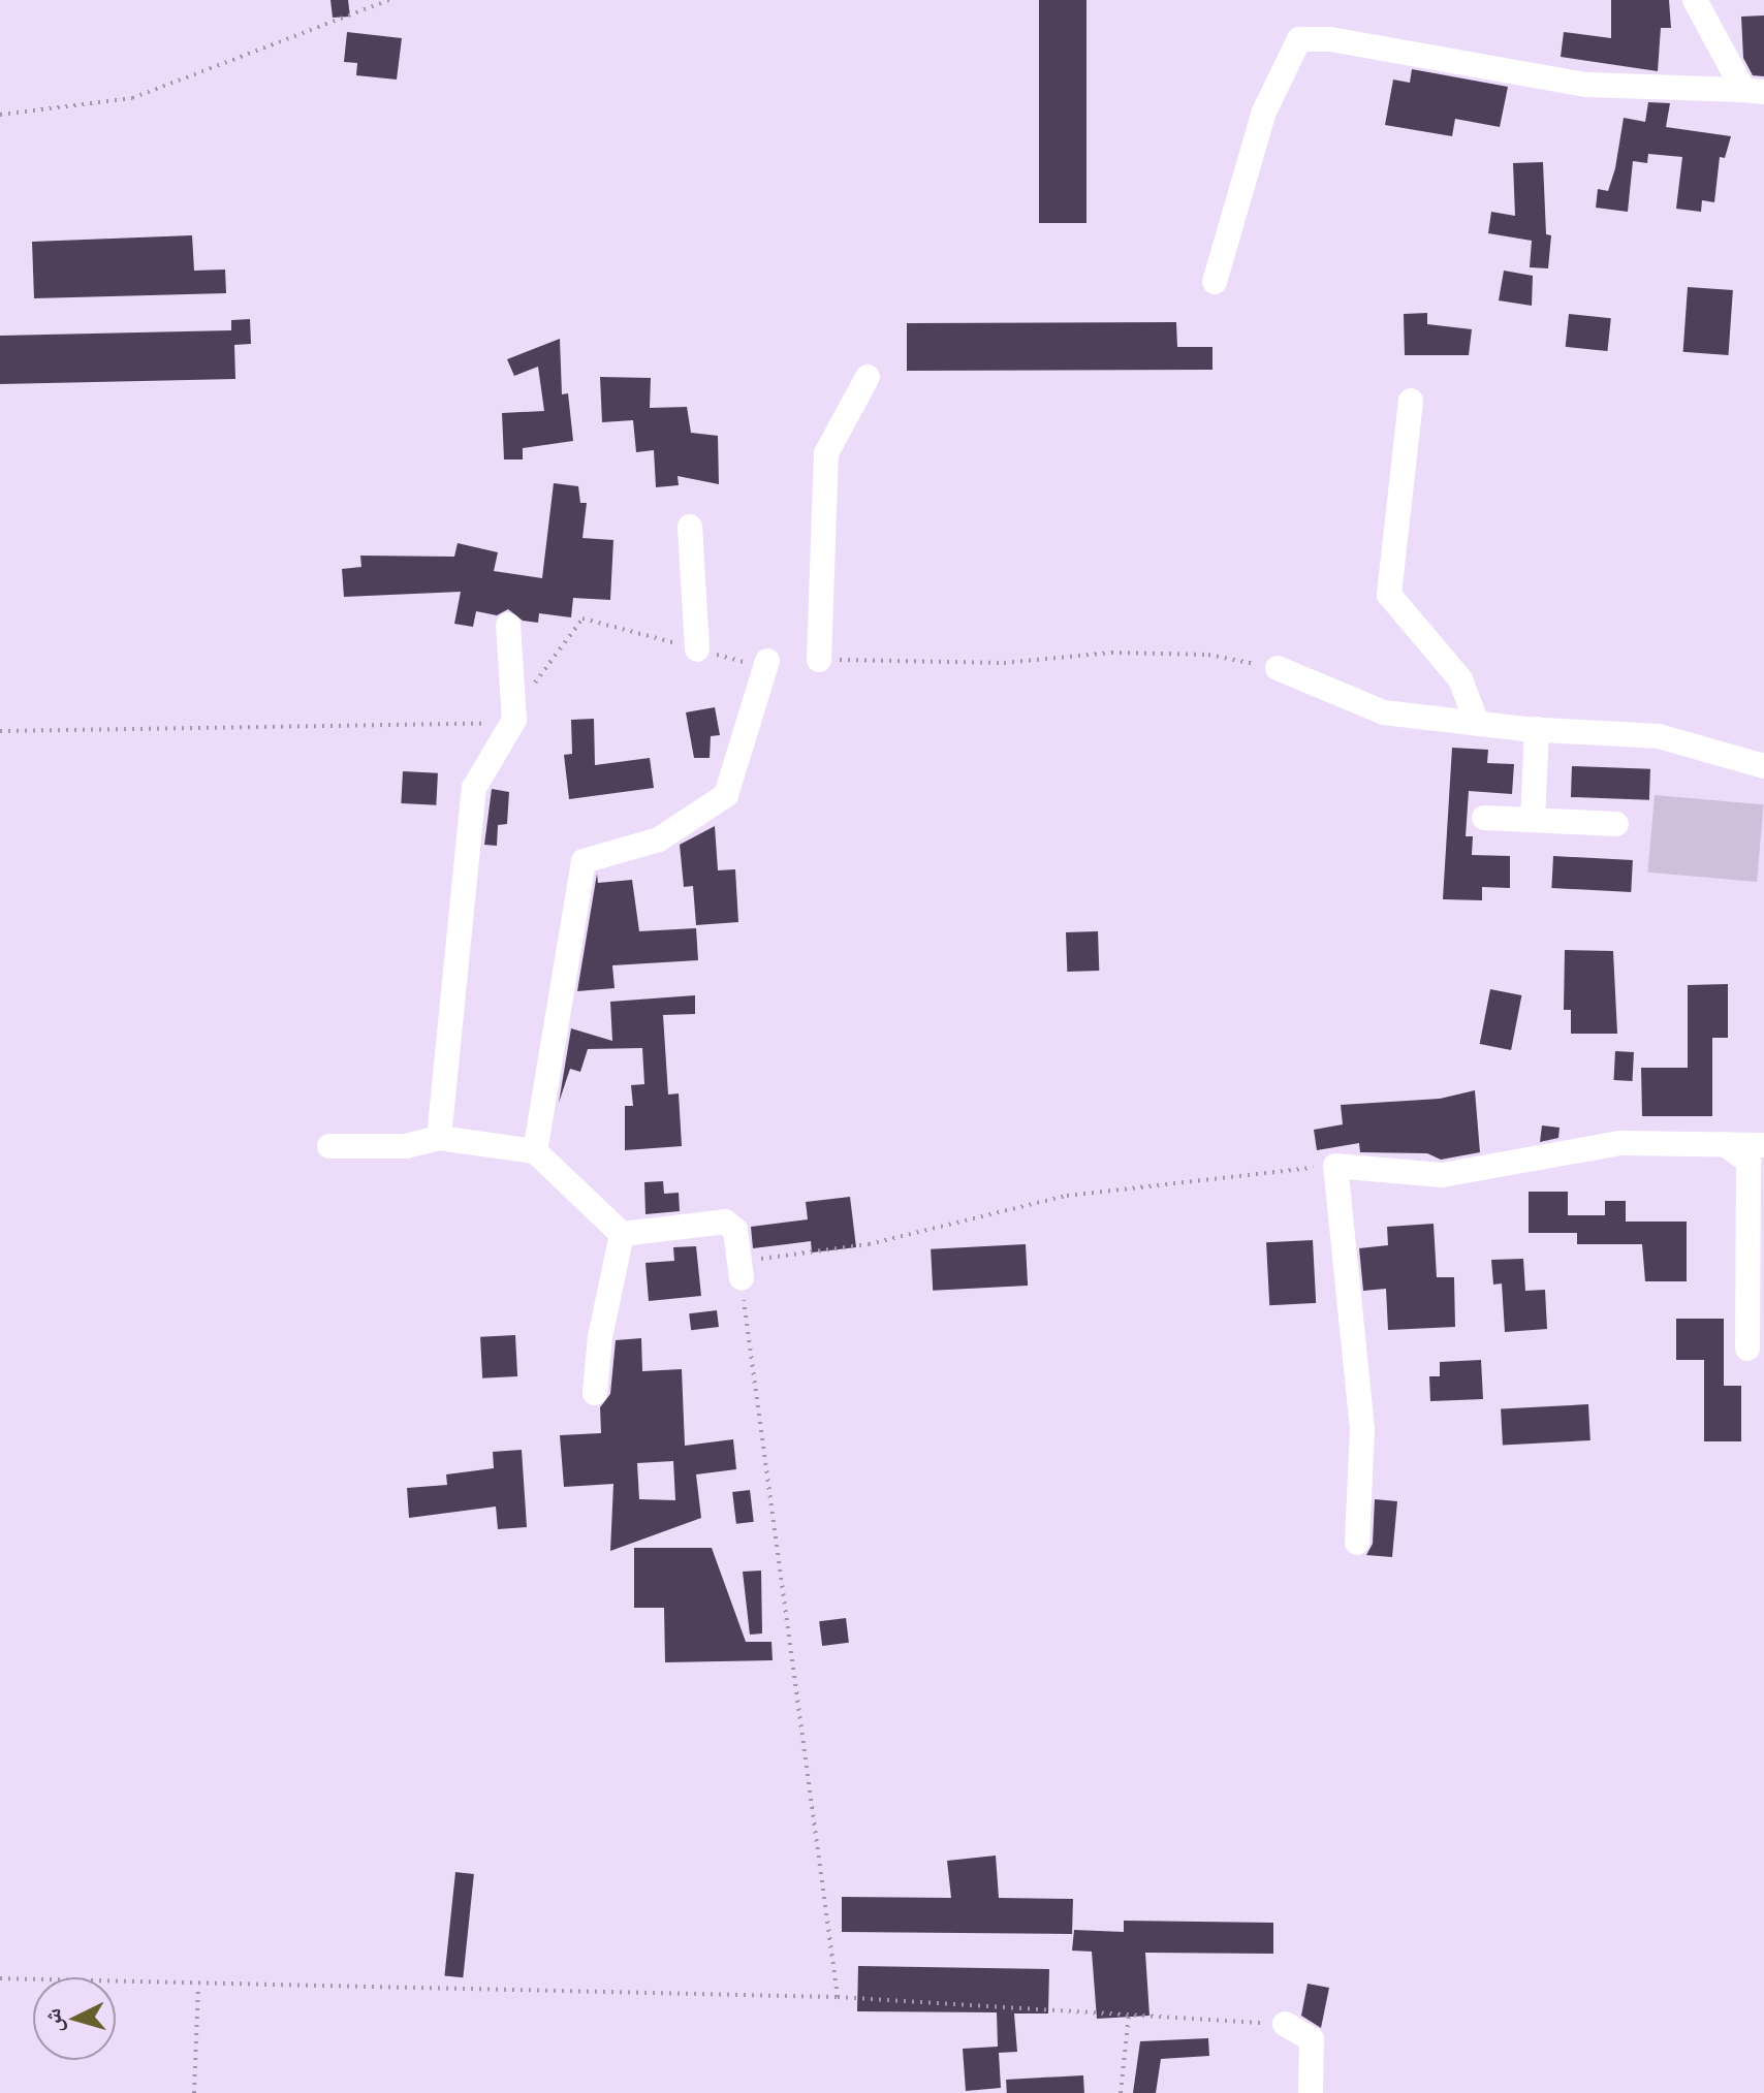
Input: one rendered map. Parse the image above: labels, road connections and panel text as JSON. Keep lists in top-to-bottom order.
{
  "north": "left"
}
